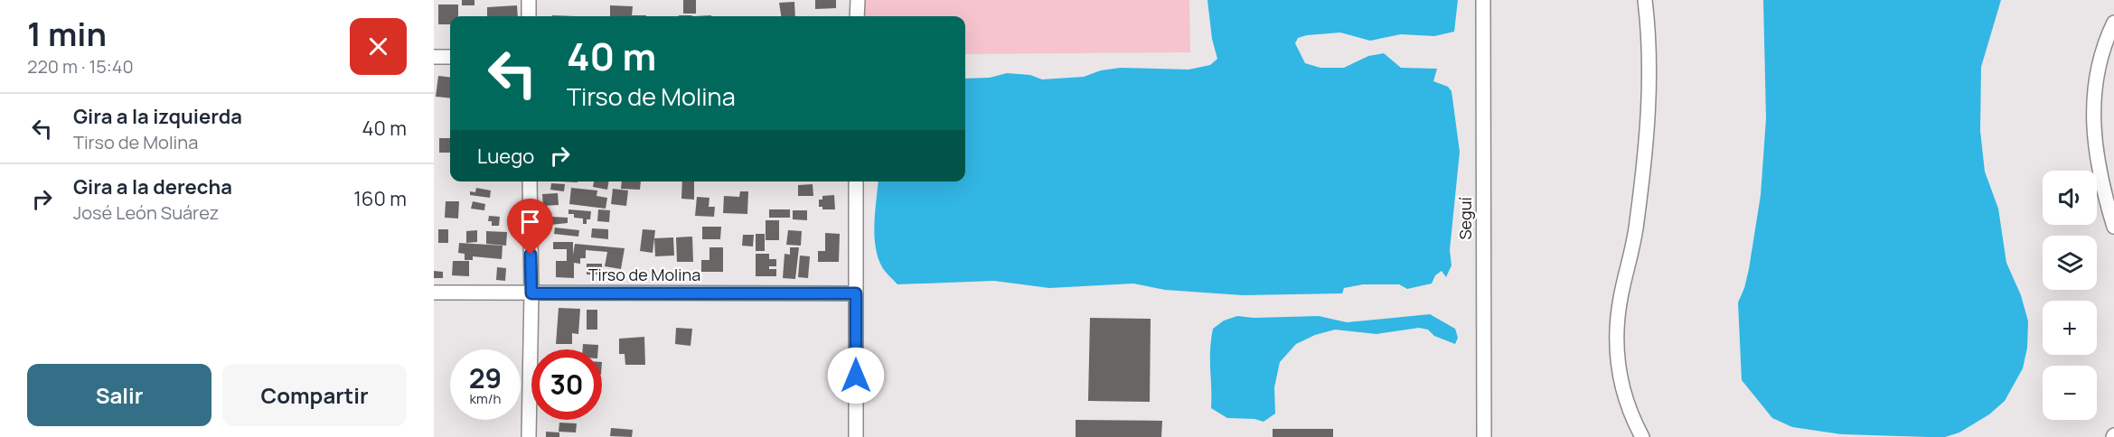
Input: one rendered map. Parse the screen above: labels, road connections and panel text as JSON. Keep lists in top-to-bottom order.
{
  "streets": {
    "street": ["Seguí", "Tirso de Molina"]
  },
  "page": {
    "heading": ["1 min", "220 m · 15:40"],
    "turn": ["40 m", "Tirso de Molina"],
    "list": [
      {
        "name": "Gira a la izquierda",
        "note": "Tirso de Molina",
        "value": "40 m"
      },
      {
        "name": "Gira a la derecha",
        "note": "José León Suárez",
        "value": "160 m"
      }
    ],
    "then": "Luego",
    "map_buttons": ["+", "−"],
    "speed": "29 km/h",
    "limit": "30",
    "buttons": ["Salir", "Compartir"]
  }
}
